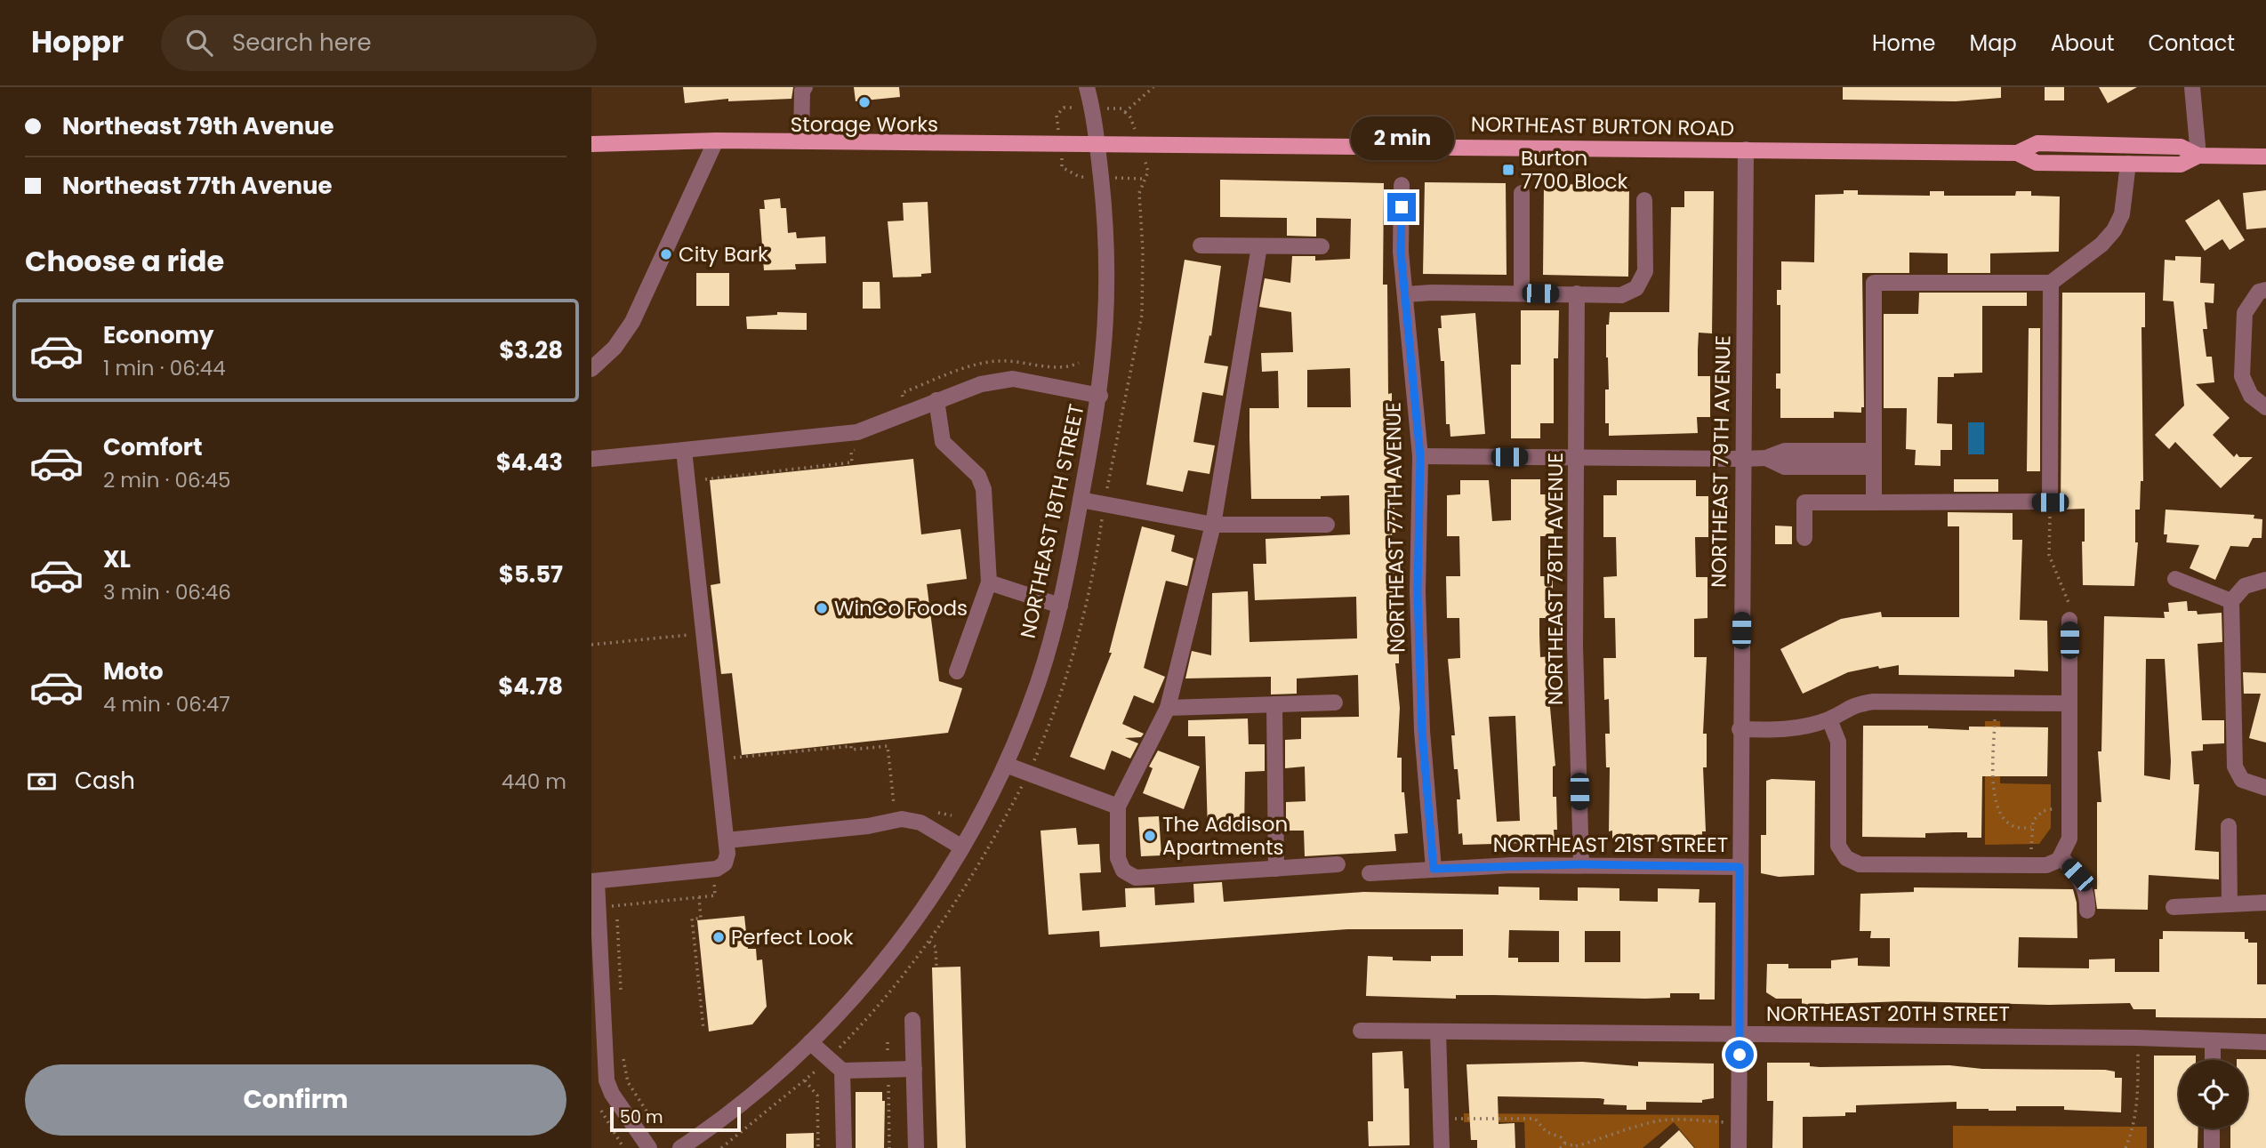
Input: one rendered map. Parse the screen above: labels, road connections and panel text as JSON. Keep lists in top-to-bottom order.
{
  "streets": {
    "main road": ["NORTHEAST BURTON ROAD"],
    "street": [
      "NORTHEAST 79TH AVENUE",
      "NORTHEAST 18TH STREET",
      "NORTHEAST 77TH AVENUE",
      "NORTHEAST 78TH AVENUE",
      "NORTHEAST 21ST STREET",
      "NORTHEAST 20TH STREET"
    ]
  },
  "crossings": [
    ["NORTHEAST BURTON ROAD", "NORTHEAST 79TH AVENUE"],
    ["NORTHEAST BURTON ROAD", "NORTHEAST 18TH STREET"],
    ["NORTHEAST 79TH AVENUE", "NORTHEAST 21ST STREET"],
    ["NORTHEAST 79TH AVENUE", "NORTHEAST 20TH STREET"],
    ["NORTHEAST 77TH AVENUE", "NORTHEAST 21ST STREET"],
    ["NORTHEAST 78TH AVENUE", "NORTHEAST 21ST STREET"]
  ],
  "places": {
    "other": [
      "Storage Works",
      "City Bark",
      "WinCo Foods",
      "The Addison Apartments",
      "Perfect Look"
    ],
    "transit": ["Burton 7700 Block"]
  },
  "scale_bar": "50 m",
  "page": {
    "header": "Hoppr",
    "search": "Search here",
    "nav": [
      "Home",
      "Map",
      "About",
      "Contact"
    ],
    "banner": ["Northeast 79th Avenue", "Northeast 77th Avenue"],
    "bubble": "2 min",
    "heading": "Choose a ride",
    "list": [
      {
        "name": "Economy",
        "note": "1 min · 06:44",
        "value": "$3.28"
      },
      {
        "name": "Comfort",
        "note": "2 min · 06:45",
        "value": "$4.43"
      },
      {
        "name": "XL",
        "note": "3 min · 06:46",
        "value": "$5.57"
      },
      {
        "name": "Moto",
        "note": "4 min · 06:47",
        "value": "$4.78"
      }
    ],
    "pay": ["Cash", "440 m"],
    "buttons": "Confirm",
    "scale": "50 m"
  }
}
